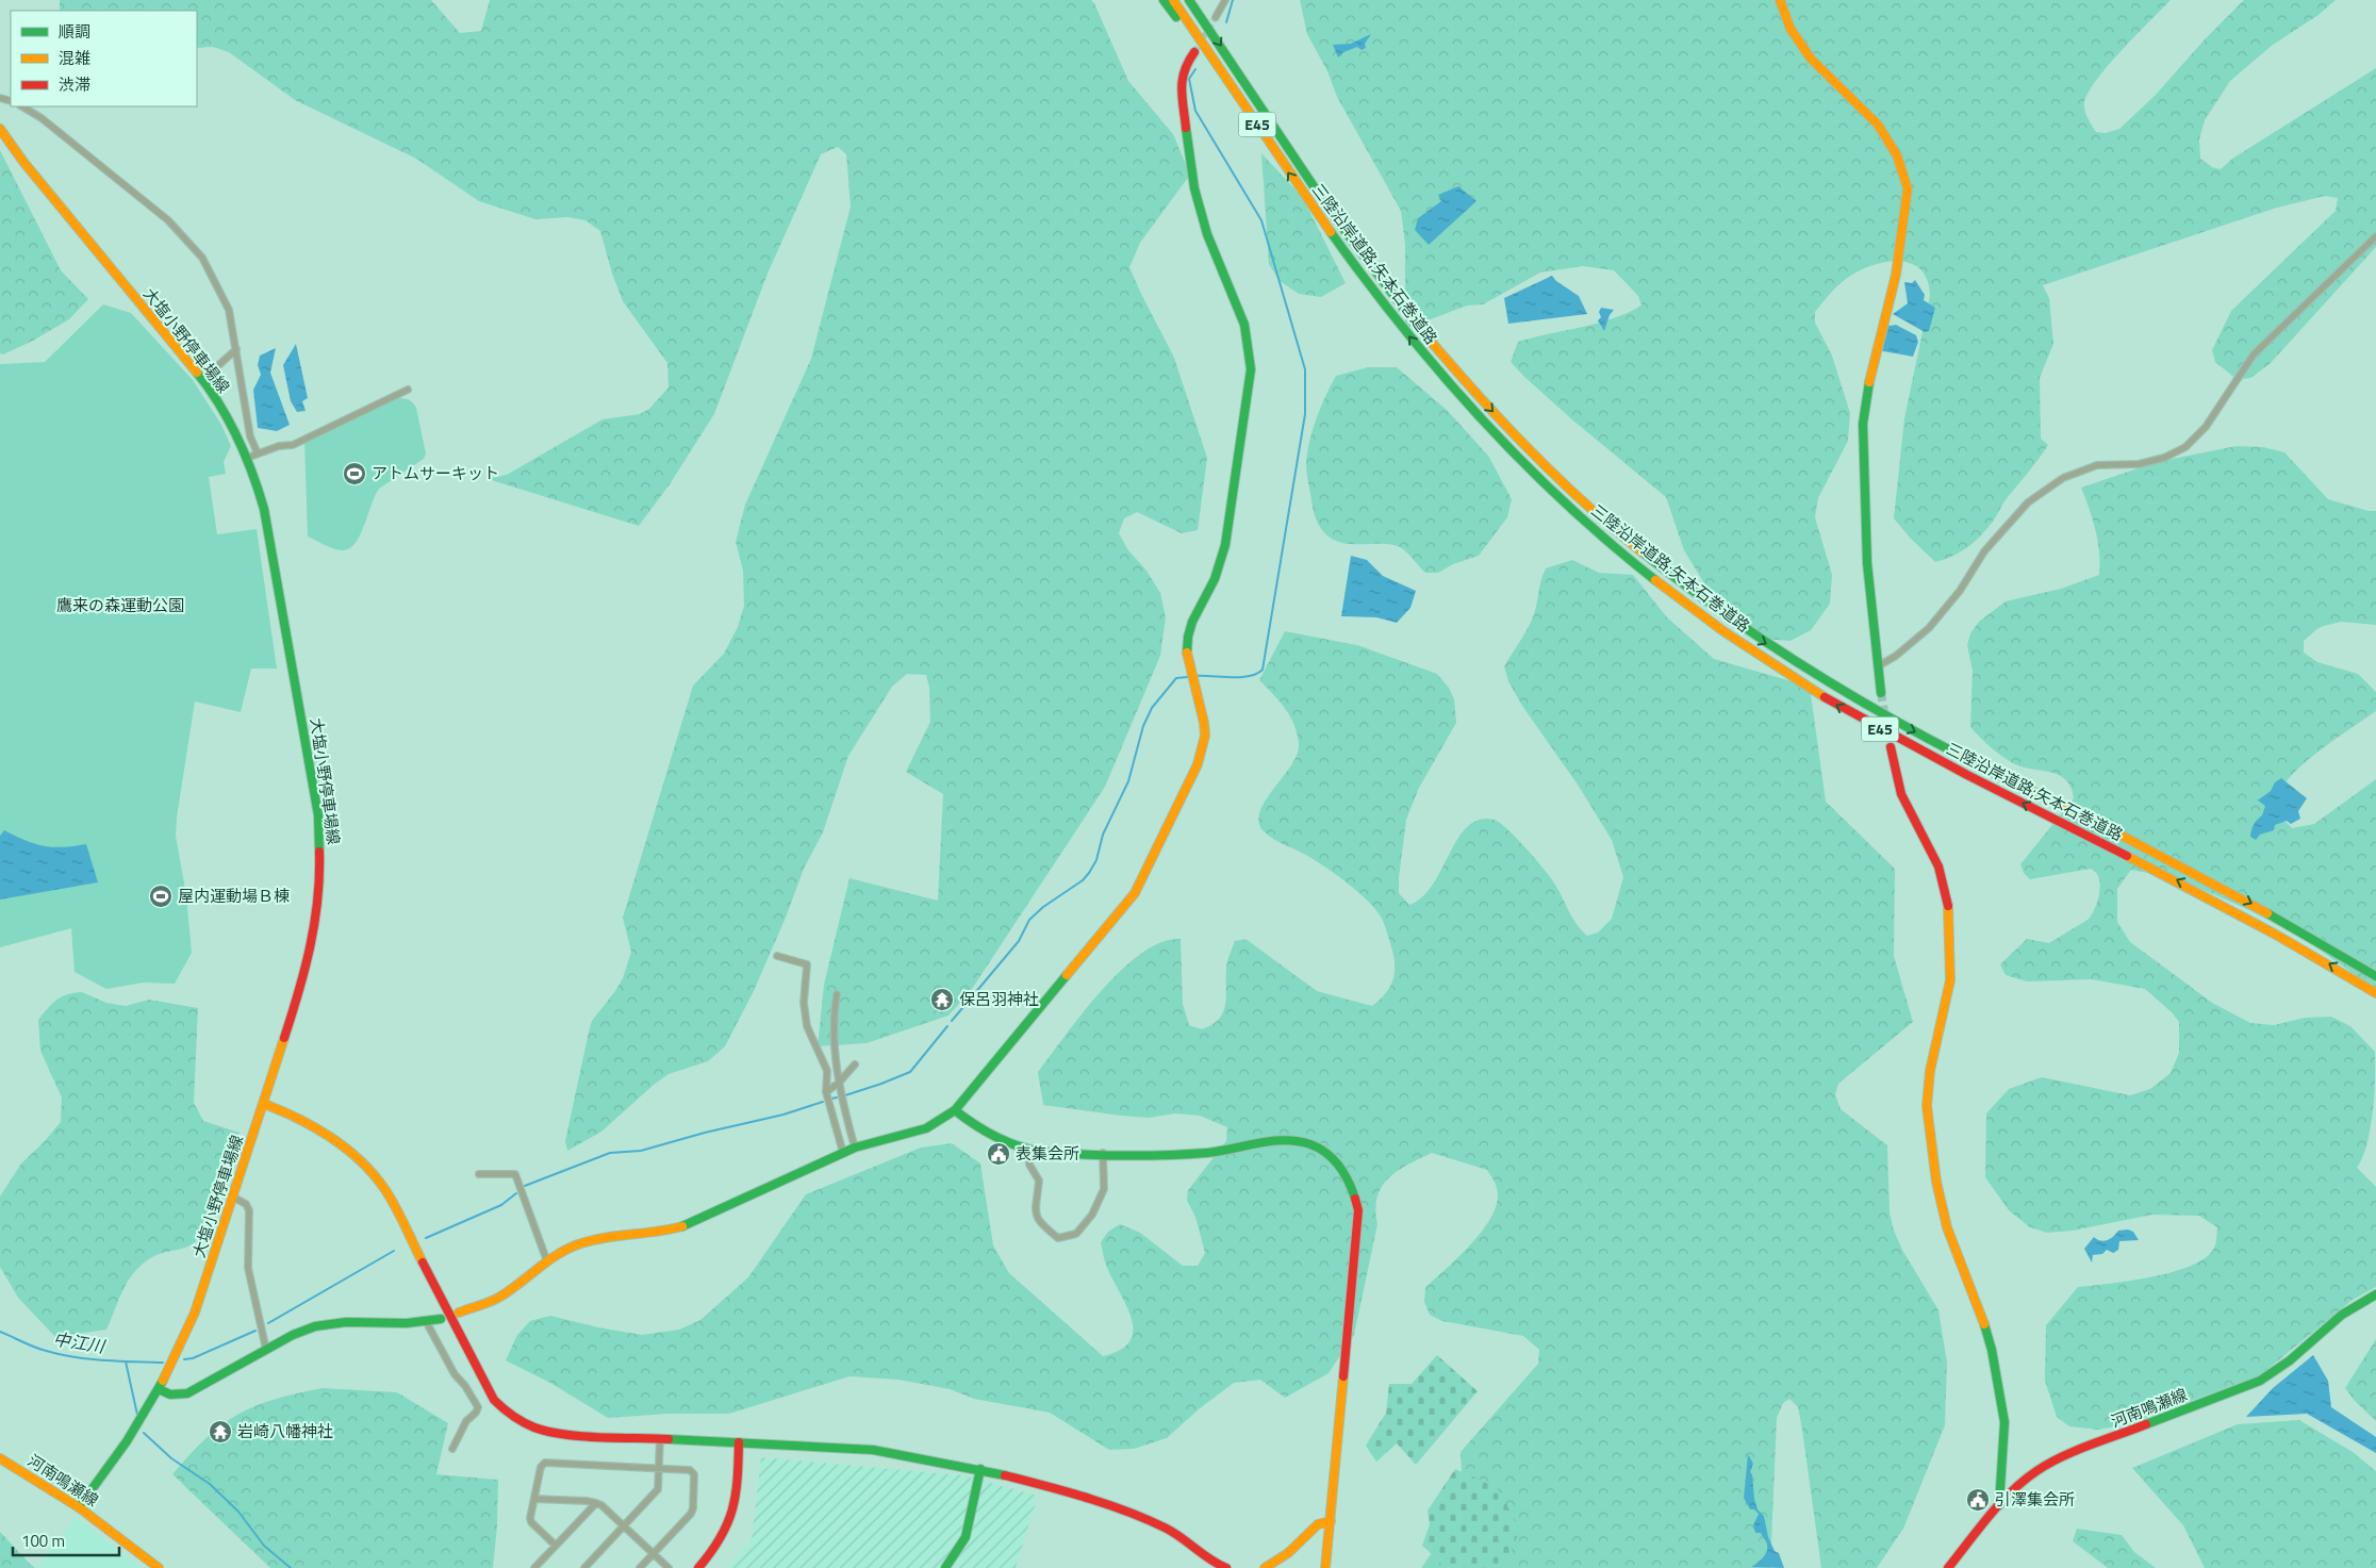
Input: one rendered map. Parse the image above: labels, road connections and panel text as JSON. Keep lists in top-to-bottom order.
{
  "streets": {
    "main road": [
      "E45",
      "三陸沿岸道路;矢本石巻道路",
      "大塩小野停車場線",
      "河南鳴瀬線"
    ]
  },
  "crossings": [
    ["大塩小野停車場線", "河南鳴瀬線"]
  ],
  "water": ["中江川"],
  "parks": ["鷹来の森運動公園"],
  "places": {
    "sports": ["アトムサーキット", "屋内運動場Ｂ棟"],
    "temple": ["保呂羽神社", "岩崎八幡神社"],
    "public building": ["表集会所", "引澤集会所"]
  },
  "legend": ["順調", "混雑", "渋滞"],
  "scale_bar": "100 m"
}
